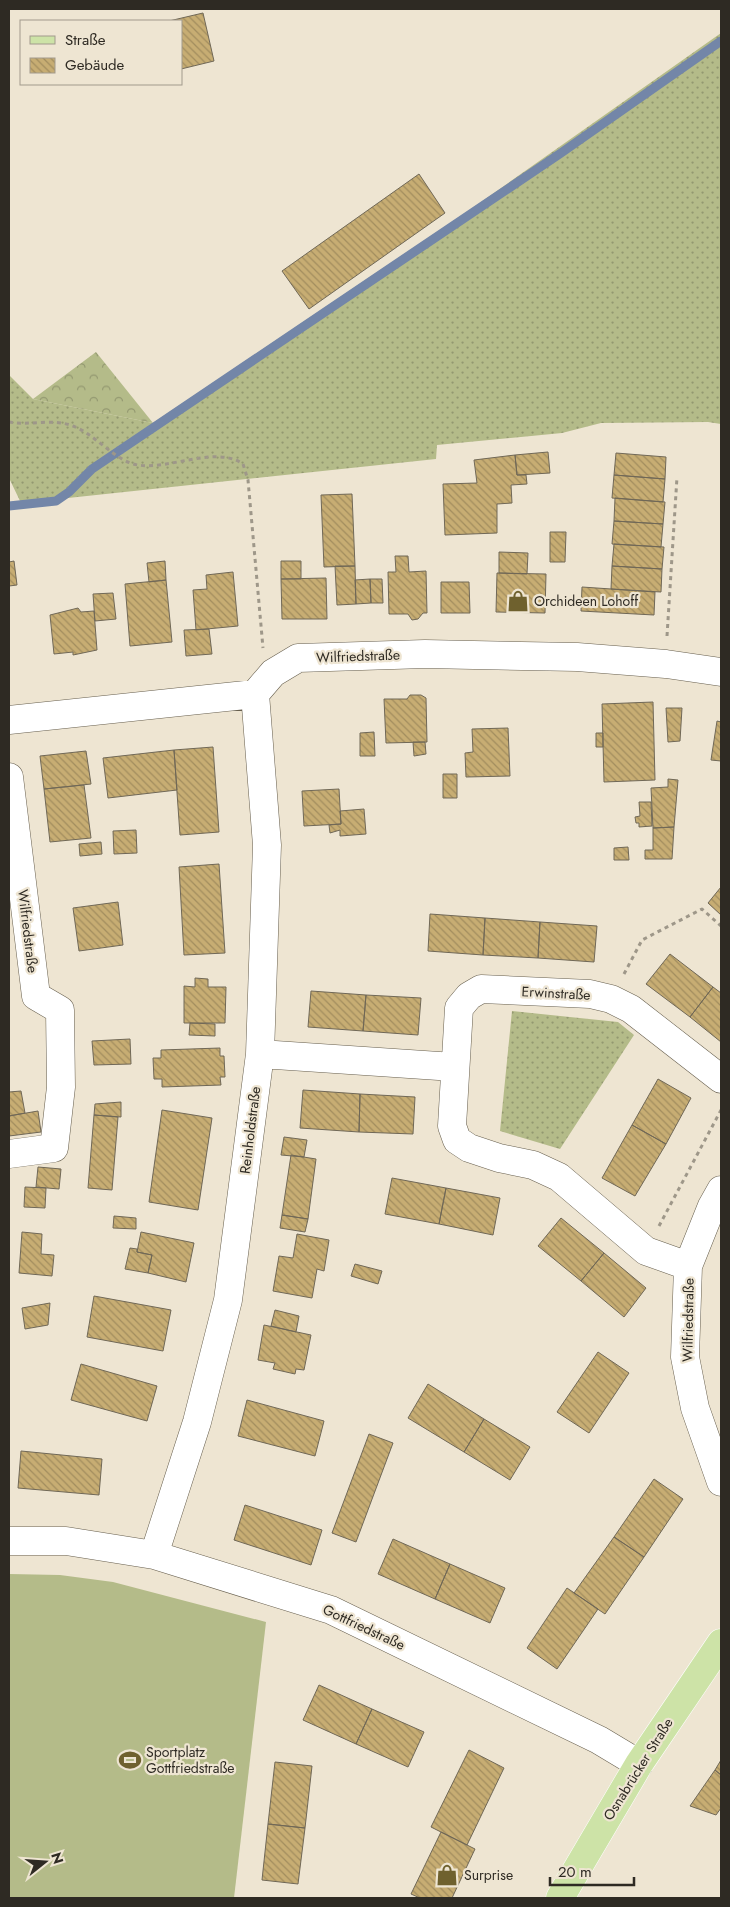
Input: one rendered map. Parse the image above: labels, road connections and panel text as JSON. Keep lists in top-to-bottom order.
{
  "streets": {
    "main road": ["Osnabrücker Straße"],
    "street": [
      "Wilfriedstraße",
      "Erwinstraße",
      "Reinholdstraße",
      "Gottfriedstraße"
    ]
  },
  "crossings": [
    ["Wilfriedstraße", "Erwinstraße"],
    ["Wilfriedstraße", "Reinholdstraße"],
    ["Reinholdstraße", "Gottfriedstraße"],
    ["Gottfriedstraße", "Osnabrücker Straße"]
  ],
  "places": {
    "shop": ["Orchideen Lohoff", "Surprise"],
    "sports": ["Sportplatz Gottfriedstraße"]
  },
  "legend": ["Straße", "Gebäude"],
  "scale_bar": "20 m",
  "north": "right"
}
